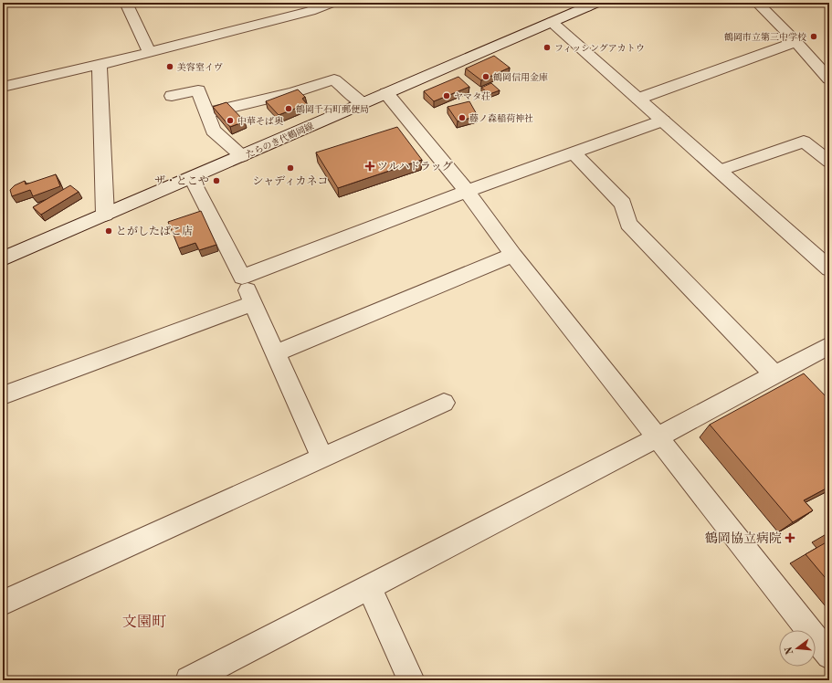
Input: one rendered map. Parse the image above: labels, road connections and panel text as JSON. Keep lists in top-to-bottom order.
{
  "streets": {
    "street": ["たらのき代鶴岡線"]
  },
  "districts": ["文園町"],
  "places": {
    "other": [
      "鶴岡市立第三中学校",
      "フィッシングアカトウ",
      "美容室イヴ",
      "鶴岡信用金庫",
      "ヤマタ荘",
      "鶴岡千石町郵便局",
      "藤ノ森稲荷神社",
      "中華そば奥",
      "シャディカネコ",
      "ザ・とこや",
      "とがしたばこ店"
    ],
    "health": ["ツルハドラッグ", "鶴岡協立病院"]
  },
  "north": "left"
}
